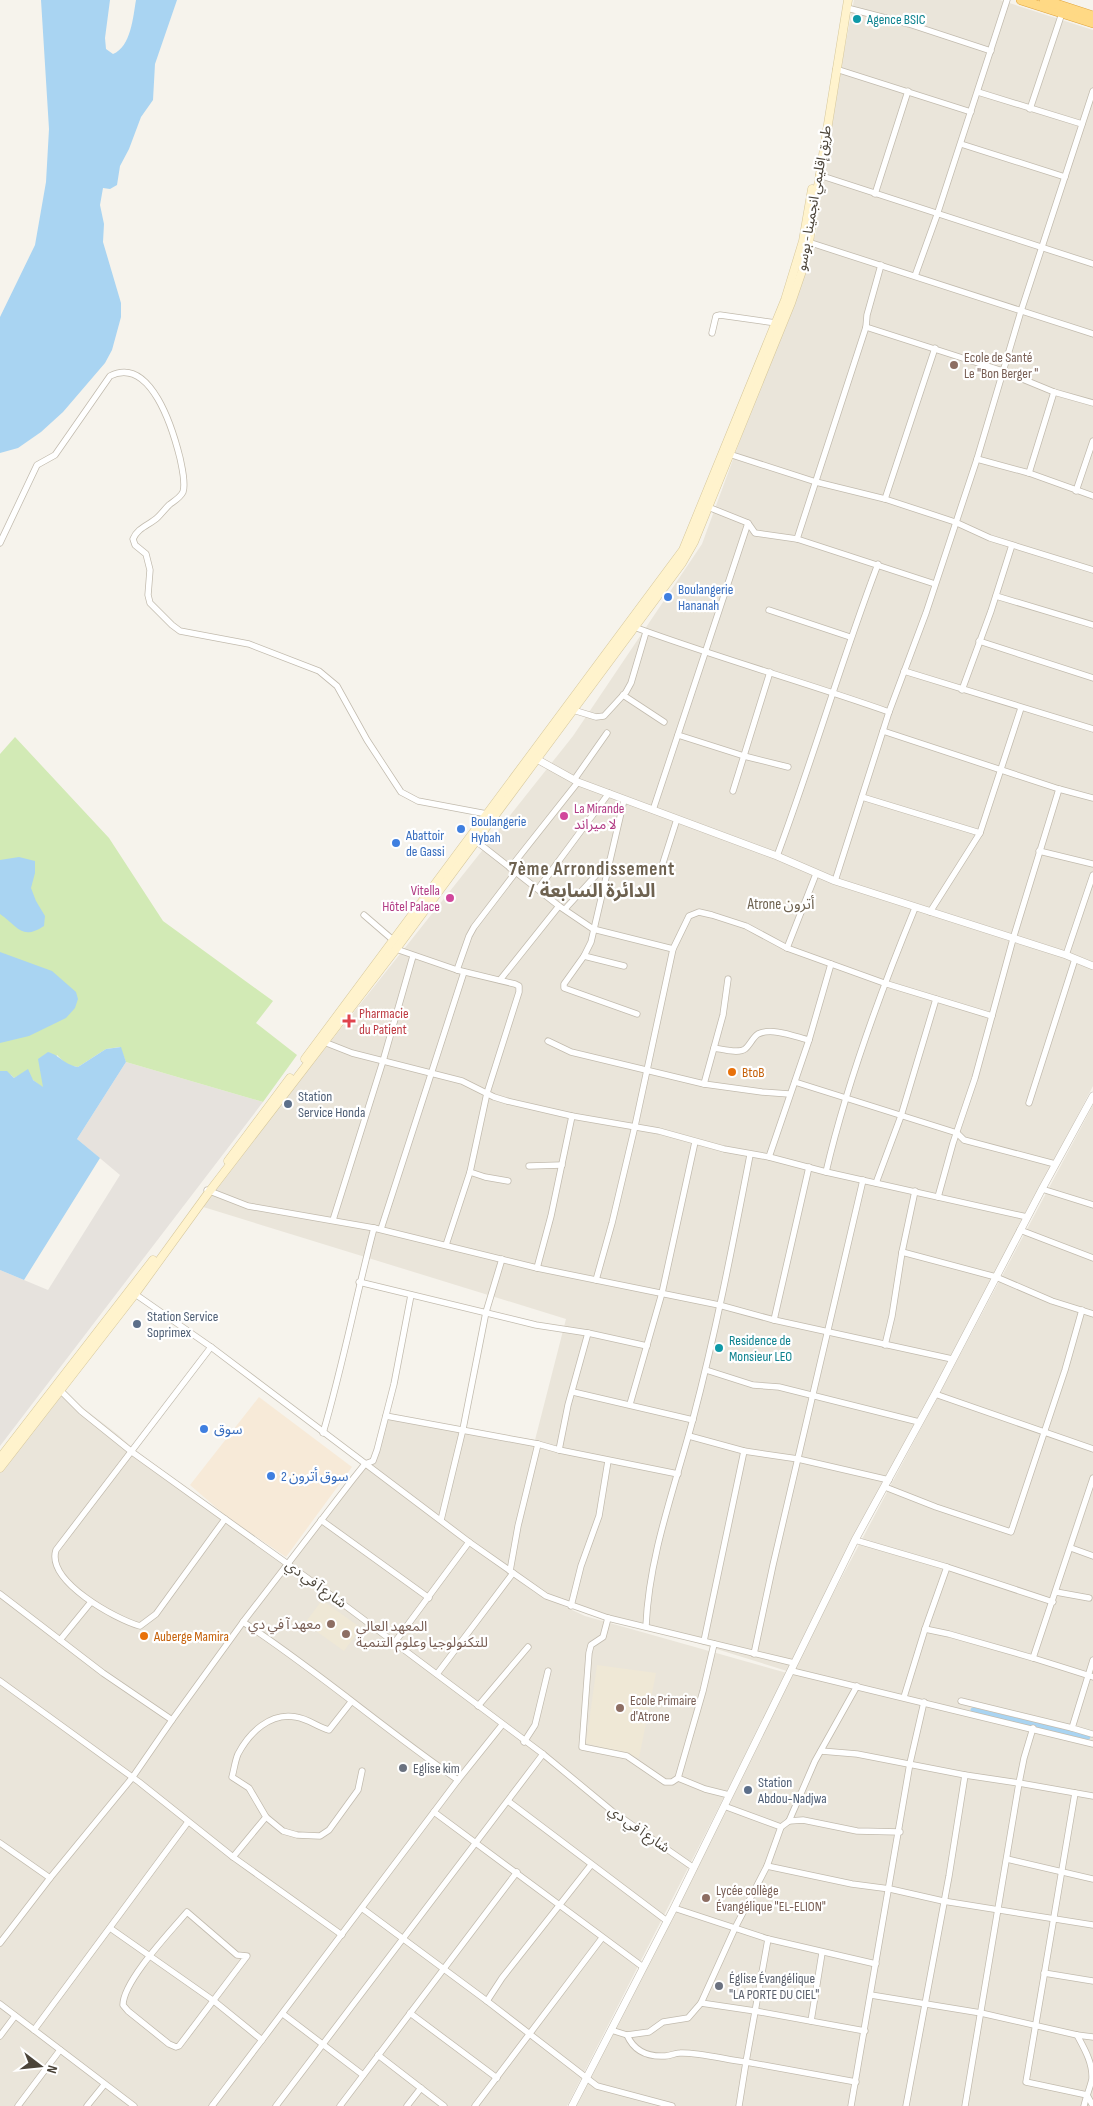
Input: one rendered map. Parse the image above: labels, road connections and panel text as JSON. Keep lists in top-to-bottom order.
{
  "streets": {
    "main road": ["طريق إقليمي انجمينا - بوسو"],
    "street": ["شارع آ في دي"]
  },
  "districts": ["7ème Arrondissement / الدائرة السابعة", "Atrone أترون"],
  "places": {
    "other": [
      "Agence BSIC",
      "Ecole de Santé Le \"Bon Berger \"",
      "Boulangerie Hananah",
      "La Mirande لا ميراند",
      "Boulangerie Hybah",
      "Abattoir de Gassi",
      "Vitella Hôtel Palace",
      "BtoB",
      "Station Service Honda",
      "Station Service Soprimex",
      "Residence de Monsieur LEO",
      "سوق",
      "سوق أترون 2",
      "معهد آ في دي",
      "المعهد العالي للتكنولوجيا وعلوم التنمية",
      "Auberge Mamira",
      "Ecole Primaire d'Atrone",
      "Eglise kim",
      "Station Abdou-Nadjwa",
      "Lycée collège Évangélique \"EL-ELION\"",
      "Église Évangélique \"LA PORTE DU CIEL\""
    ],
    "health": ["Pharmacie du Patient"]
  },
  "north": "right"
}
